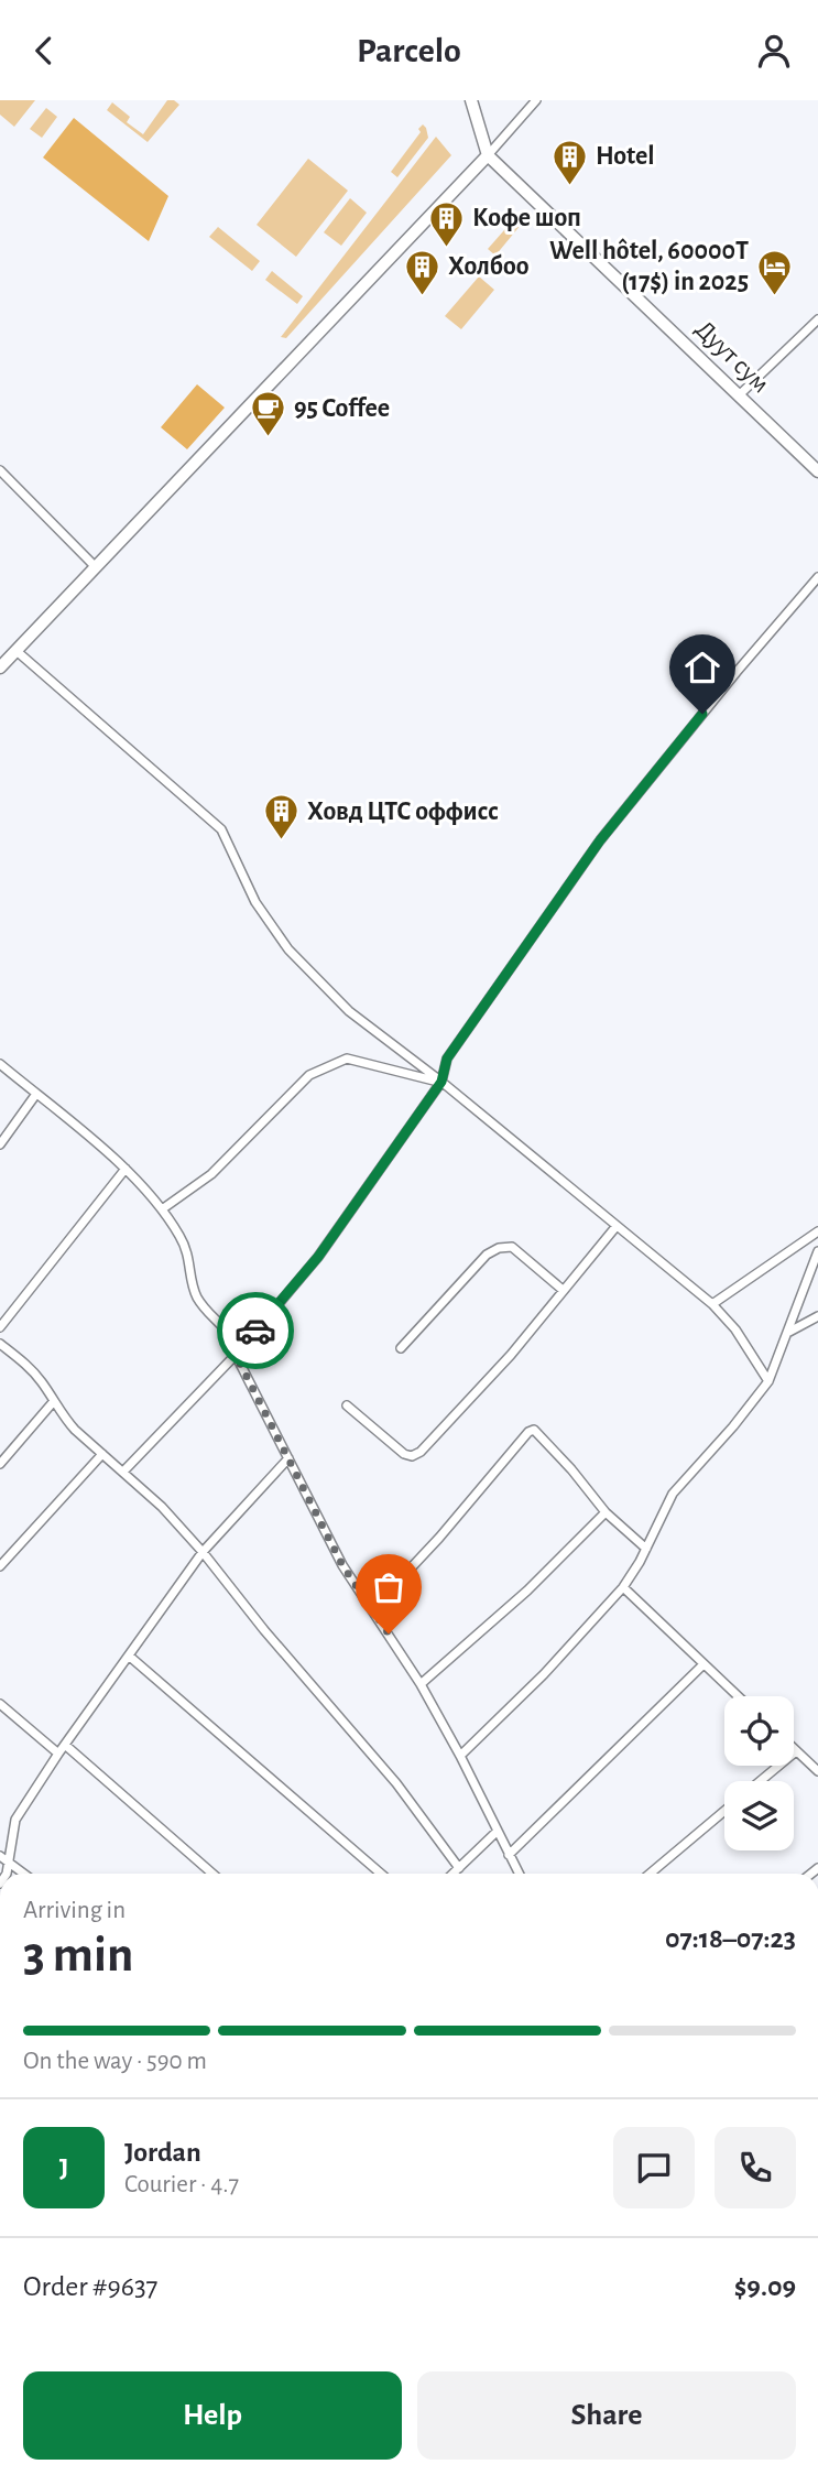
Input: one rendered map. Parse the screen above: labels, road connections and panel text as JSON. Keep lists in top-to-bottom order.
{
  "streets": {
    "street": ["Дуут сум"]
  },
  "places": {
    "building": [
      "Hotel",
      "Кофе шоп",
      "Холбоо",
      "Ховд ЦТС оффисс"
    ],
    "hotel": ["Well hôtel, 60000T (17$) in 2025"],
    "cafe": ["95 Coffee"]
  },
  "page": {
    "header": "Parcelo",
    "heading": ["3 min", "Arriving in", "07:18–07:23"],
    "panel": [
      "Jordan",
      "Courier · 4.7",
      "Order #9637",
      "$9.09"
    ],
    "bar": "On the way · 590 m",
    "round": "J",
    "buttons": ["Help", "Share"]
  }
}
